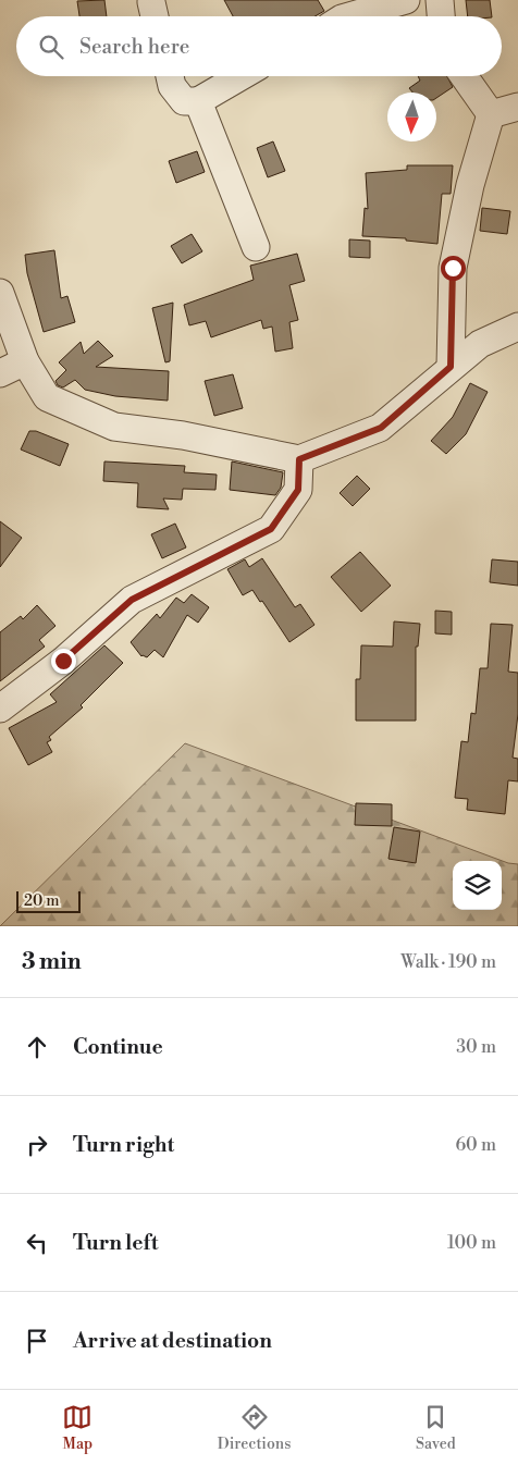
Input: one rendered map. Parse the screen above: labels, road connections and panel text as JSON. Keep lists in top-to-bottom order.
{
  "scale_bar": "20 m",
  "north": "bottom",
  "page": {
    "search": "Search here",
    "scale": "20 m",
    "heading": ["3 min", "Walk · 190 m"],
    "list": [
      ["Continue", "30 m"],
      ["Turn right", "60 m"],
      ["Turn left", "100 m"],
      "Arrive at destination"
    ],
    "nav": ["Map", "Directions", "Saved"]
  }
}
